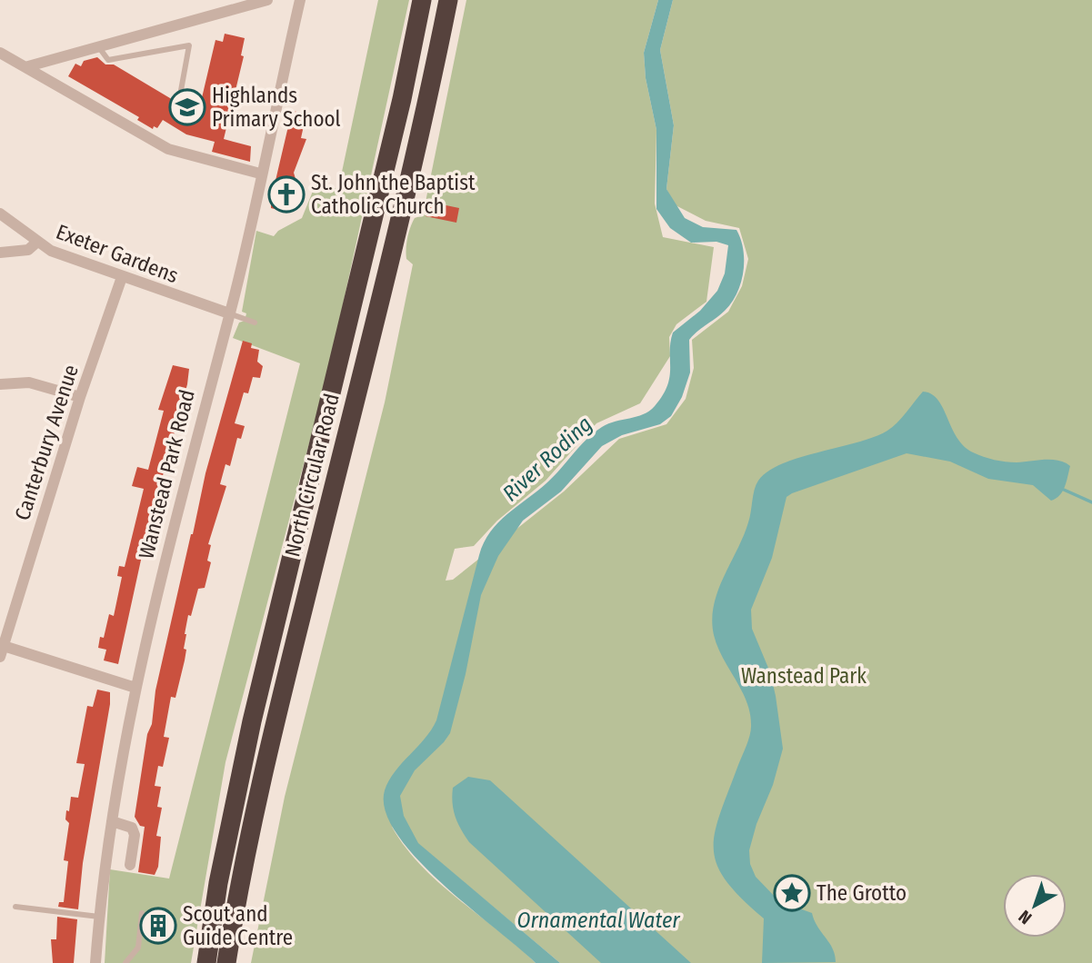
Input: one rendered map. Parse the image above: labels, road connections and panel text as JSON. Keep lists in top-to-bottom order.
{
  "streets": {
    "highway": ["North Circular Road"],
    "street": ["Exeter Gardens", "Canterbury Avenue", "Wanstead Park Road"]
  },
  "crossings": [
    ["Exeter Gardens", "Canterbury Avenue"],
    ["Exeter Gardens", "Wanstead Park Road"]
  ],
  "water": ["River Roding", "Ornamental Water"],
  "parks": ["Wanstead Park"],
  "places": {
    "school or university": ["Highlands Primary School"],
    "church": ["St. John the Baptist Catholic Church"],
    "place": ["The Grotto"],
    "building": ["Scout and Guide Centre"]
  },
  "north": "bottom left"
}
